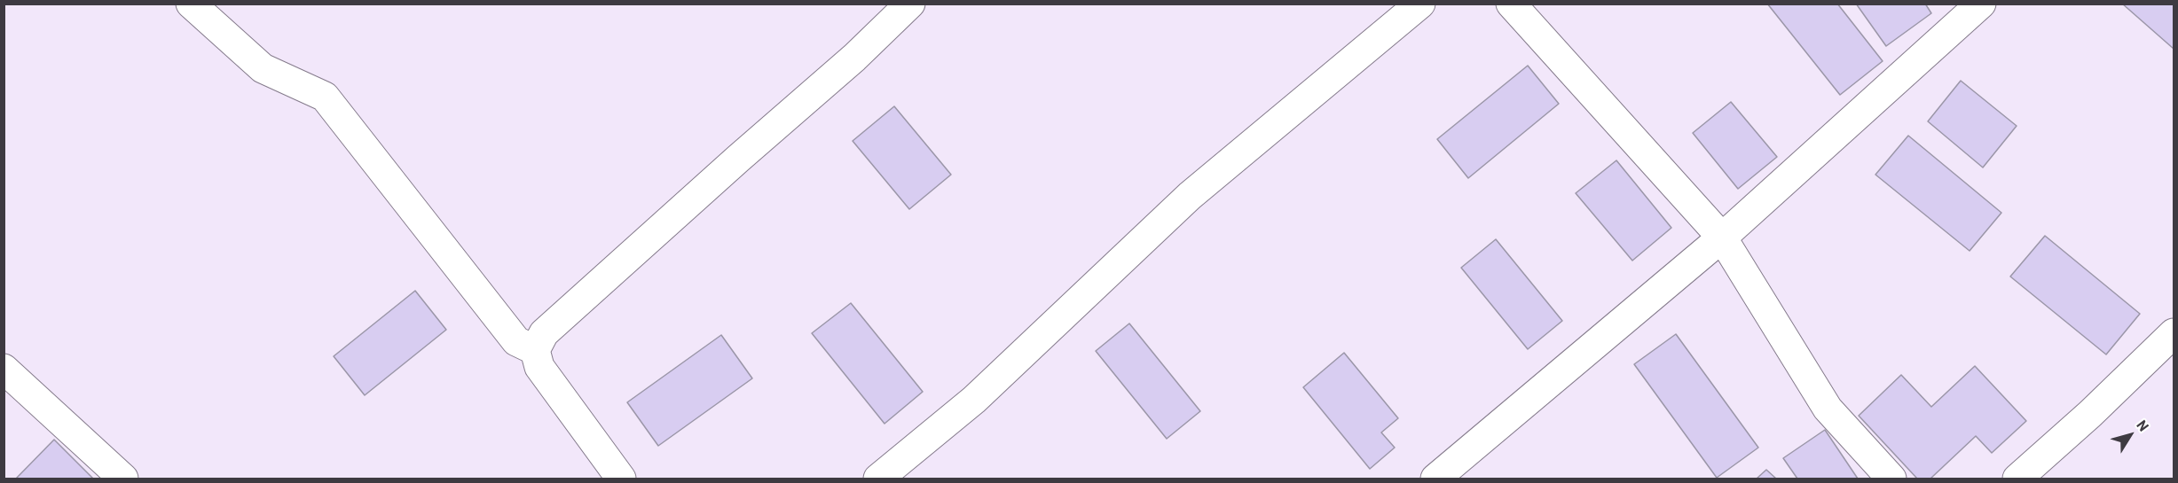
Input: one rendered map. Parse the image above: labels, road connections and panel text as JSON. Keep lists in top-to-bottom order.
{
  "north": "top right"
}
